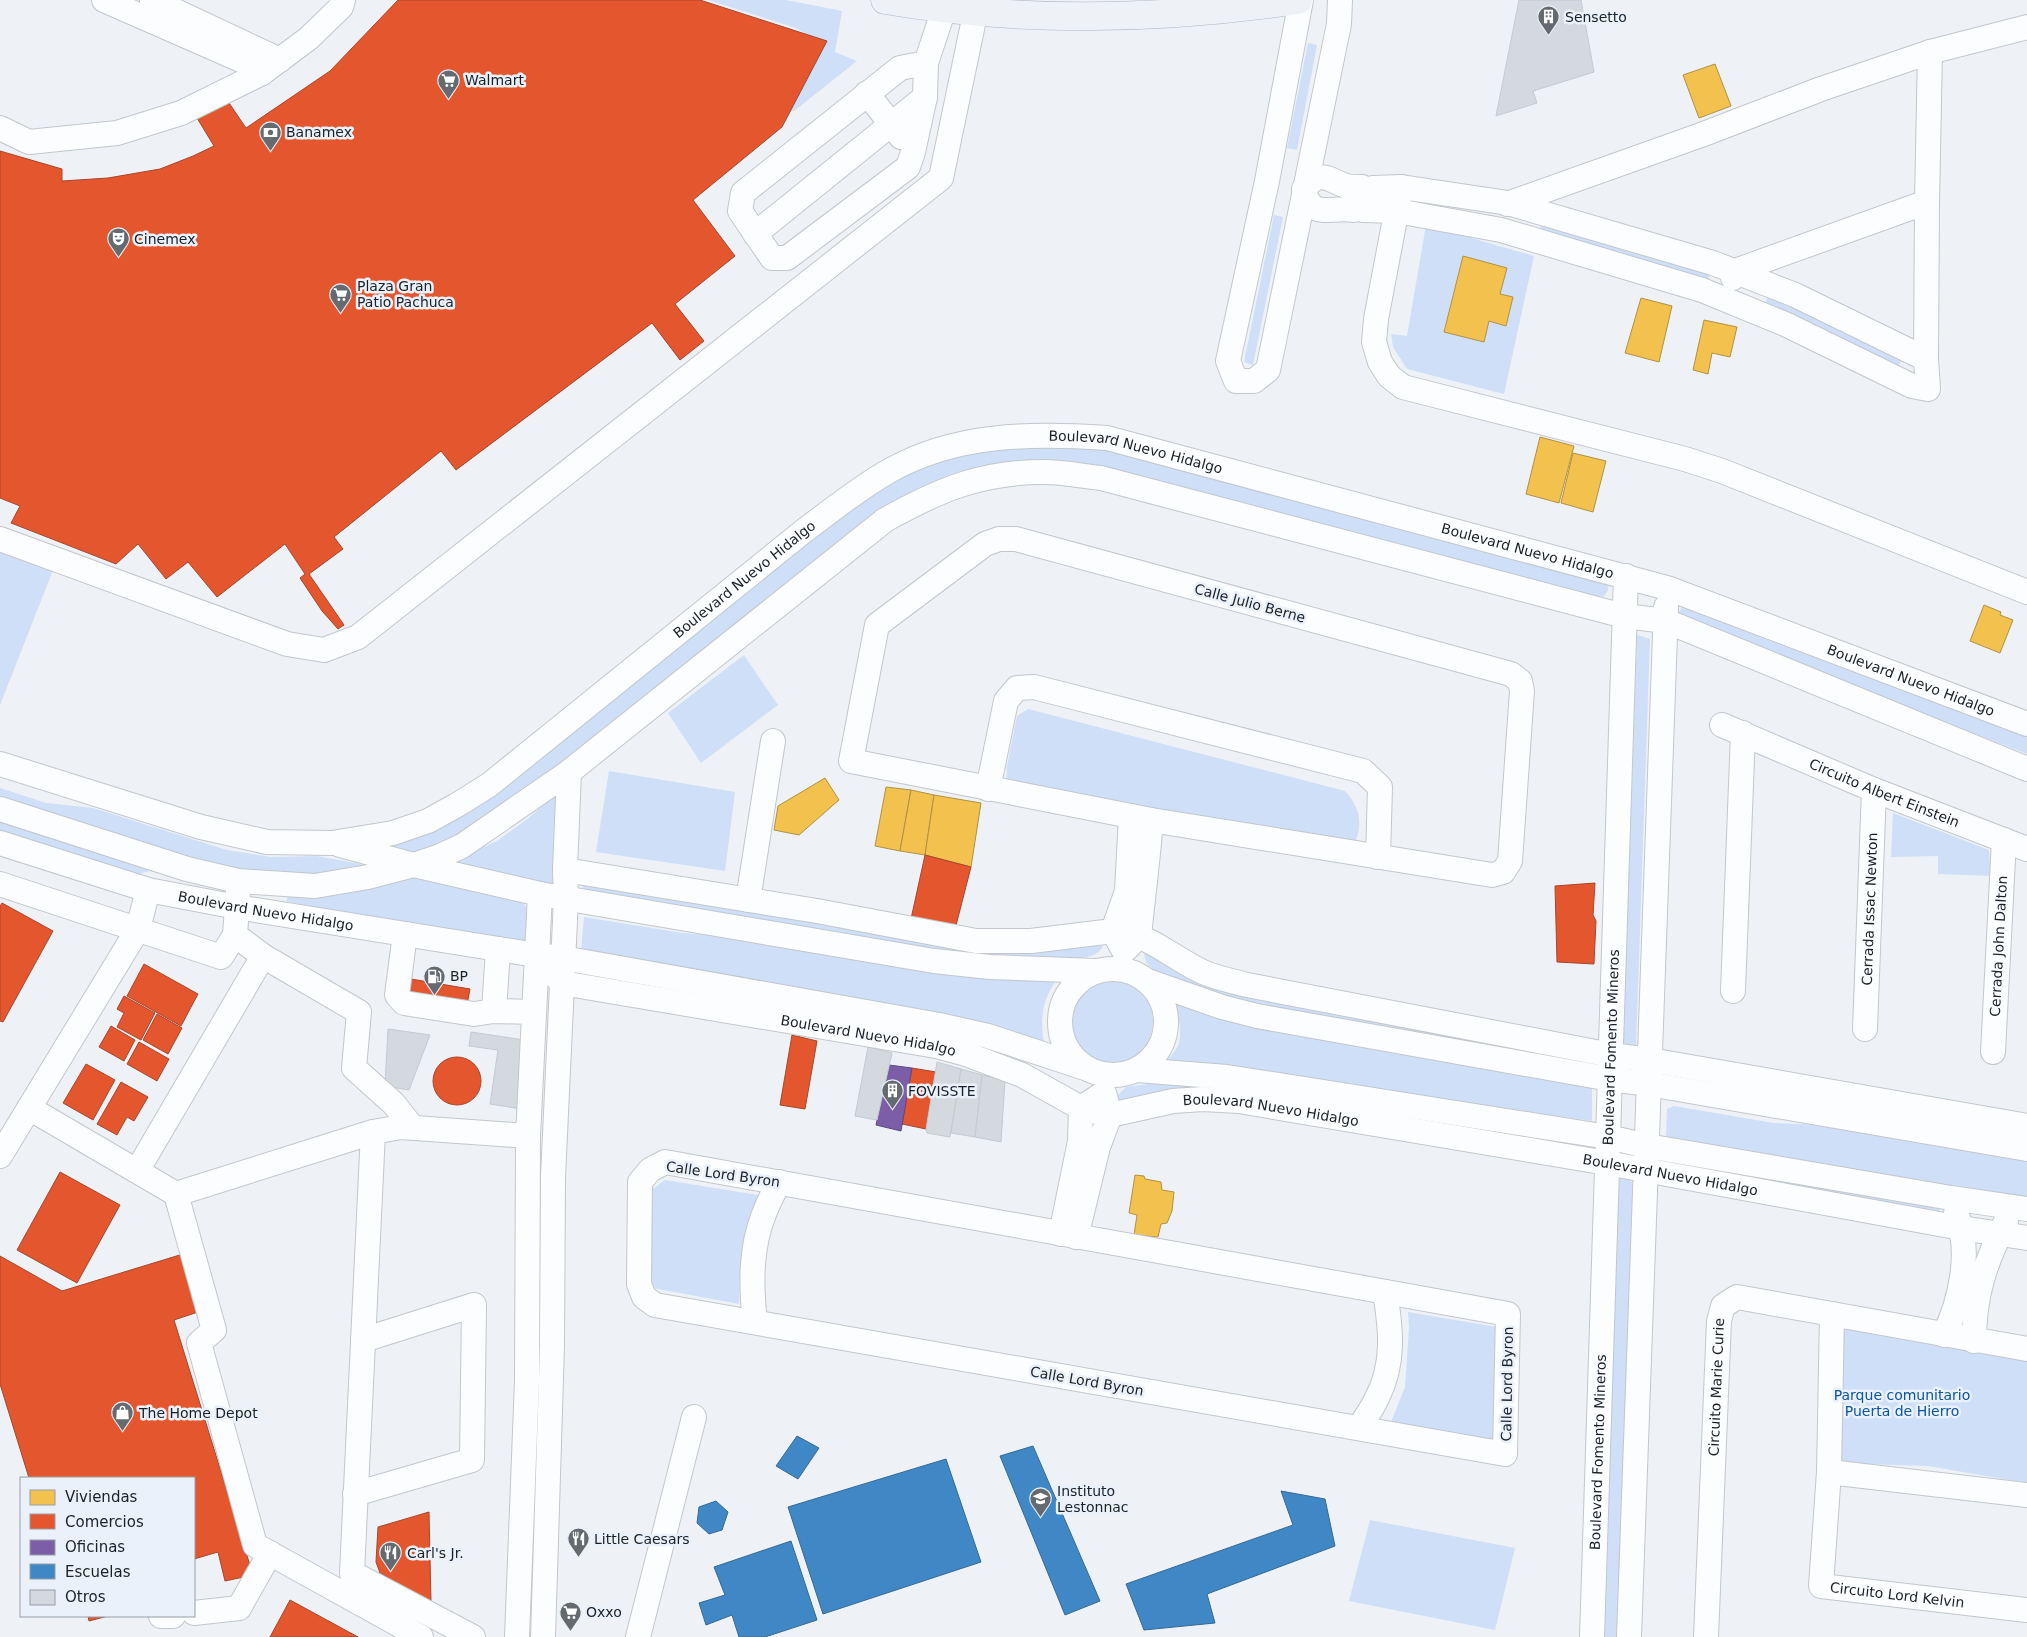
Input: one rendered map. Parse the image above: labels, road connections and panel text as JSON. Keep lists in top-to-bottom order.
{
  "streets": {
    "street": [
      "Boulevard Nuevo Hidalgo",
      "Calle Julio Berne",
      "Circuito Albert Einstein",
      "Cerrada Issac Newton",
      "Cerrada John Dalton",
      "Boulevard Fomento Mineros",
      "Calle Lord Byron",
      "Circuito Marie Curie",
      "Circuito Lord Kelvin"
    ]
  },
  "crossings": [
    ["Boulevard Nuevo Hidalgo", "Boulevard Fomento Mineros"],
    ["Circuito Albert Einstein", "Cerrada Issac Newton"],
    ["Circuito Albert Einstein", "Cerrada John Dalton"],
    ["Circuito Marie Curie", "Circuito Lord Kelvin"]
  ],
  "parks": ["Parque comunitario Puerta de Hierro"],
  "places": {
    "building": ["Sensetto", "FOVISSTE"],
    "supermarket": ["Walmart", "Plaza Gran Patio Pachuca", "Oxxo"],
    "bank": ["Banamex"],
    "theatre": ["Cinemex"],
    "fuel station": ["BP"],
    "shop": ["The Home Depot"],
    "school or university": ["Instituto Lestonnac"],
    "restaurant": ["Little Caesars", "Carl's Jr."]
  },
  "legend": [
    "Viviendas",
    "Comercios",
    "Oficinas",
    "Escuelas",
    "Otros"
  ]
}
